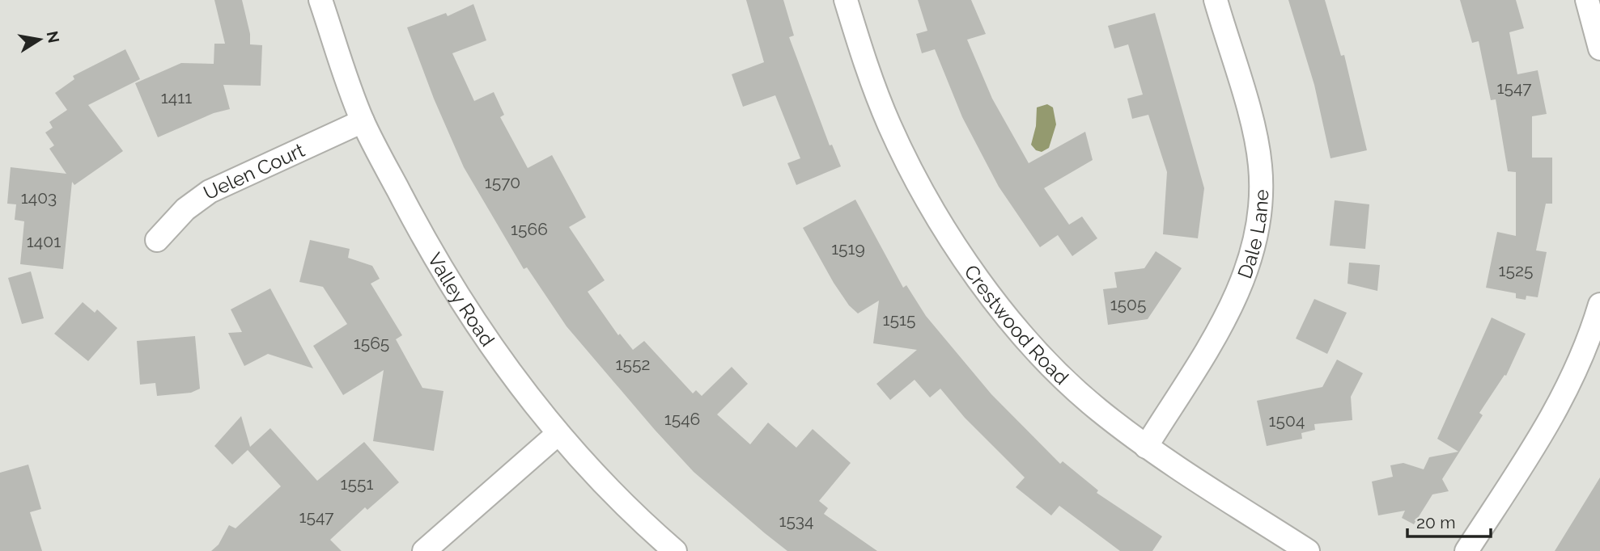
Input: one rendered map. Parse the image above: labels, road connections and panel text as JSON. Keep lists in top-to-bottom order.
{
  "streets": {
    "street": [
      "Uelen Court",
      "Dale Lane",
      "Valley Road",
      "Crestwood Road"
    ]
  },
  "crossings": [
    ["Uelen Court", "Valley Road"],
    ["Dale Lane", "Crestwood Road"]
  ],
  "house_numbers": [
    "1547",
    "1411",
    "1570",
    "1403",
    "1566",
    "1401",
    "1519",
    "1525",
    "1505",
    "1515",
    "1565",
    "1552",
    "1546",
    "1504",
    "1551",
    "1547",
    "1534"
  ],
  "scale_bar": "20 m",
  "north": "right"
}
